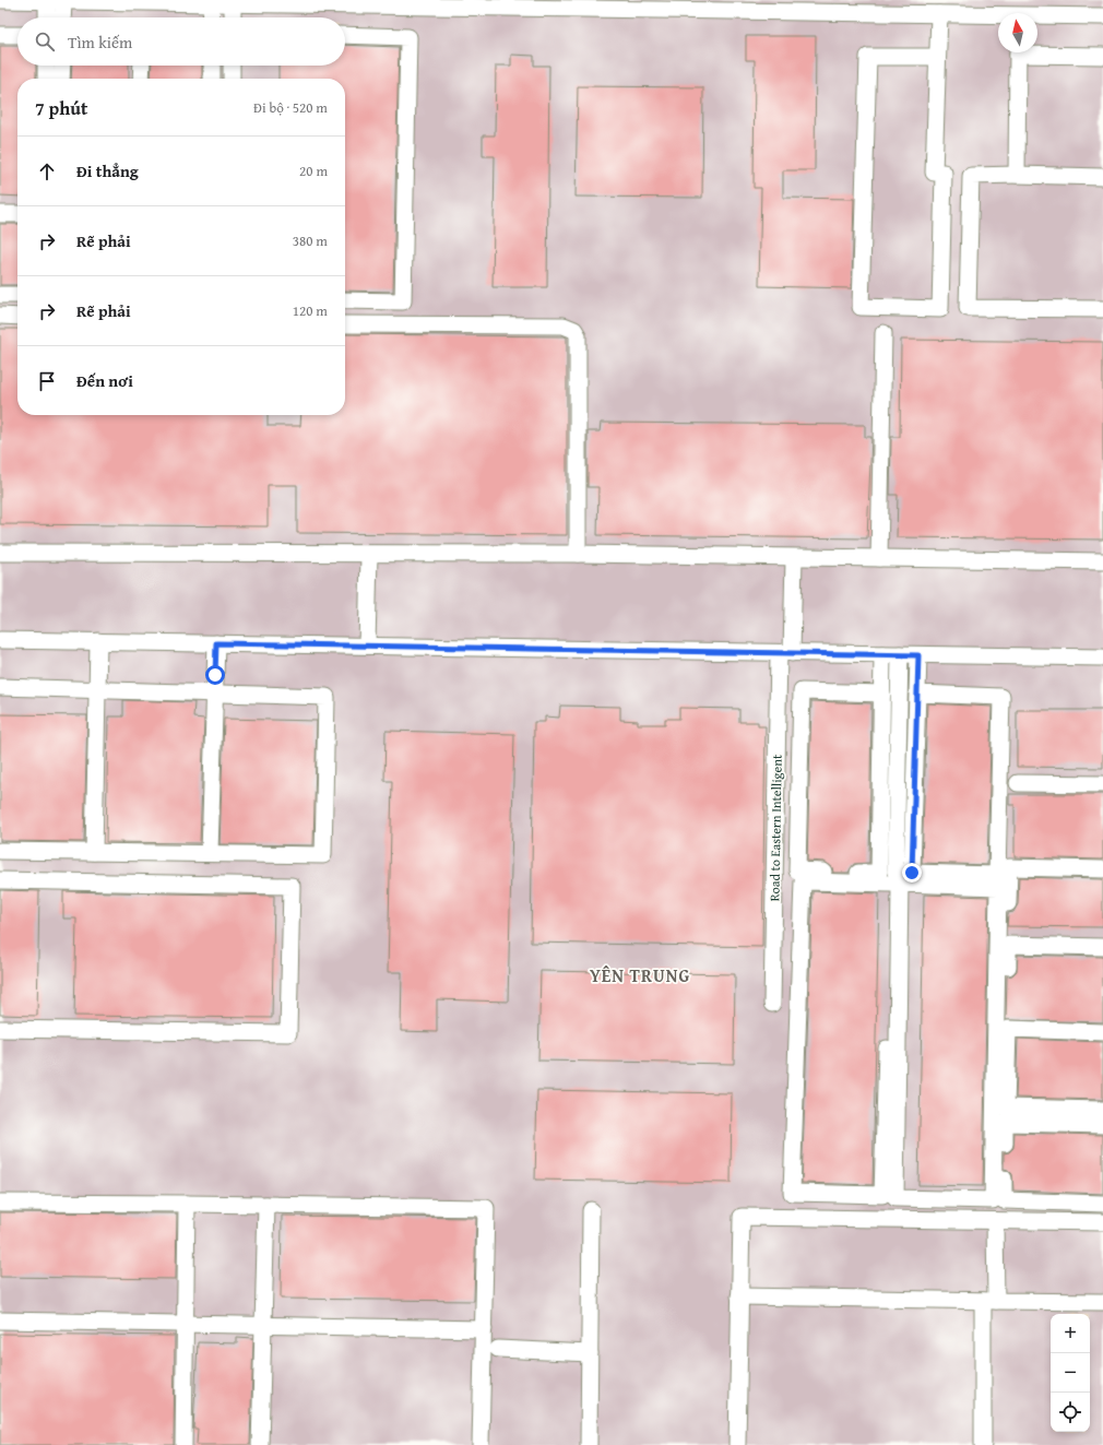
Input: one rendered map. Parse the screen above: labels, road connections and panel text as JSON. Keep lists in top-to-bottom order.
{
  "streets": {
    "street": ["Road to Eastern Intelligent"]
  },
  "districts": ["YÊN TRUNG"],
  "north": "top",
  "page": {
    "search": "Tìm kiếm",
    "heading": ["7 phút", "Đi bộ · 520 m"],
    "list": [
      ["Đi thẳng", "20 m"],
      ["Rẽ phải", "380 m"],
      ["Rẽ phải", "120 m"],
      "Đến nơi"
    ],
    "map_buttons": ["+", "−"]
  }
}
